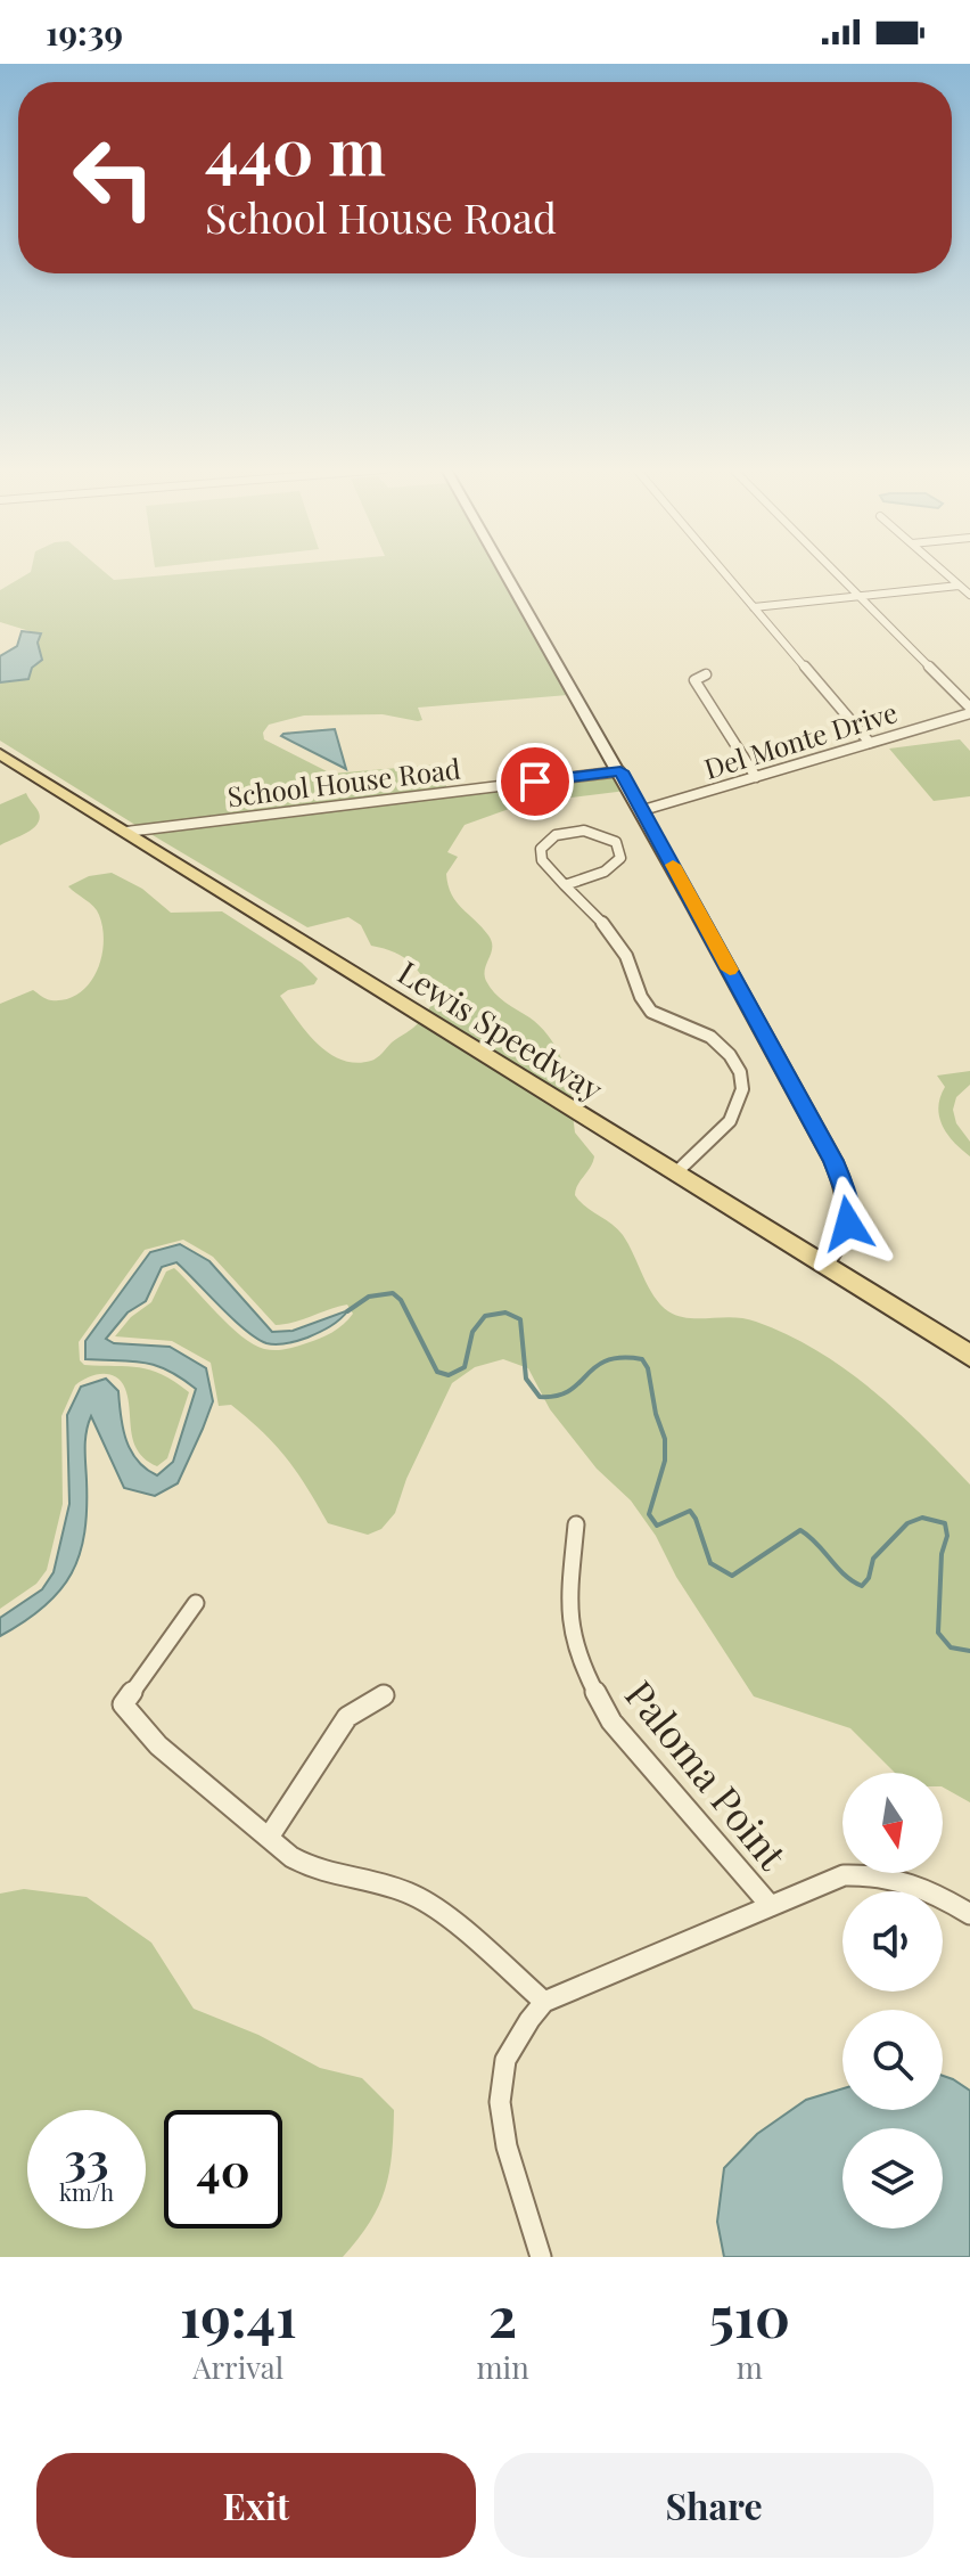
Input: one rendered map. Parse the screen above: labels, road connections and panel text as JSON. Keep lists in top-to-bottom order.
{
  "streets": {
    "main road": ["Lewis Speedway"],
    "street": ["Del Monte Drive", "School House Road", "Paloma Point"]
  },
  "crossings": [
    ["School House Road", "Lewis Speedway"]
  ],
  "north": "bottom",
  "page": {
    "status": "19:39",
    "turn": ["440 m", "School House Road"],
    "speed": "33 km/h",
    "limit": "40",
    "eta": [
      "19:41",
      "Arrival",
      "2",
      "min",
      "510",
      "m"
    ],
    "buttons": ["Exit", "Share"]
  }
}
